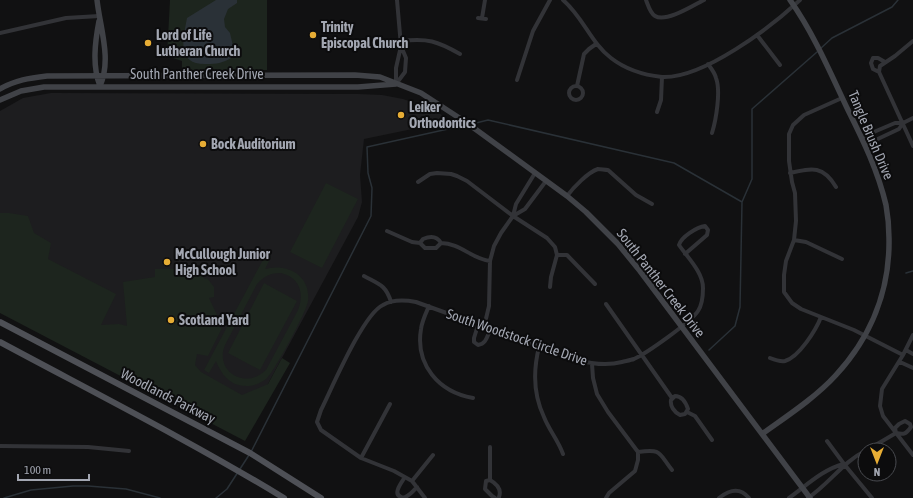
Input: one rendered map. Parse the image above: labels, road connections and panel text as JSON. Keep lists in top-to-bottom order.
{
  "streets": {
    "main road": ["Woodlands Parkway"],
    "street": ["South Panther Creek Drive", "Tangle Brush Drive", "South Woodstock Circle Drive"]
  },
  "crossings": [
    ["South Panther Creek Drive", "Tangle Brush Drive"],
    ["South Panther Creek Drive", "South Woodstock Circle Drive"]
  ],
  "places": [
    "Trinity Episcopal Church",
    "Lord of Life Lutheran Church",
    "Leiker Orthodontics",
    "Bock Auditorium",
    "McCullough Junior High School",
    "Scotland Yard"
  ],
  "scale_bar": "100 m",
  "north": "bottom"
}
